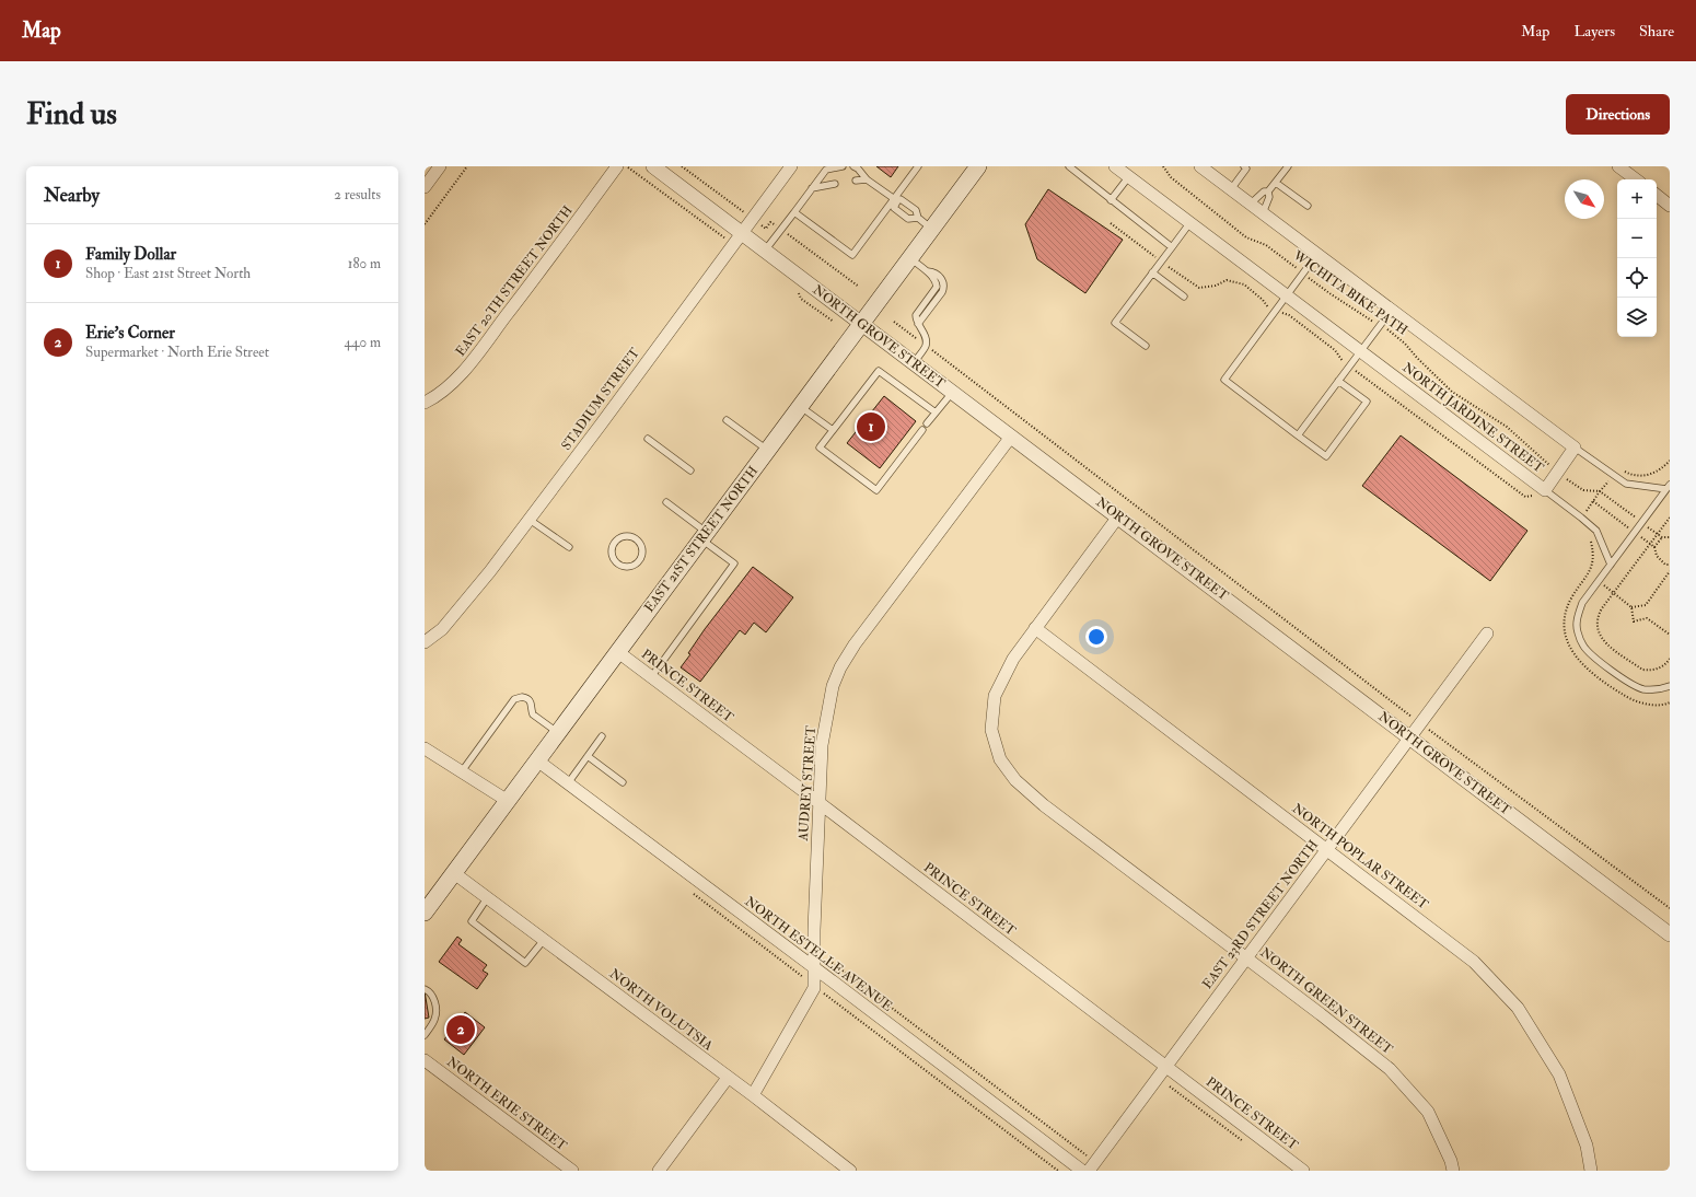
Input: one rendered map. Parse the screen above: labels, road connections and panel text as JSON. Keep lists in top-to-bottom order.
{
  "streets": {
    "main road": ["EAST 21ST STREET NORTH"],
    "street": [
      "EAST 20TH STREET NORTH",
      "NORTH GROVE STREET",
      "STADIUM STREET",
      "NORTH JARDINE STREET",
      "PRINCE STREET",
      "AUDREY STREET",
      "NORTH POPLAR STREET",
      "EAST 23RD STREET NORTH",
      "NORTH ESTELLE AVENUE",
      "NORTH GREEN STREET",
      "NORTH VOLUTSIA",
      "NORTH ERIE STREET"
    ],
    "path": ["WICHITA BIKE PATH"]
  },
  "crossings": [
    ["WICHITA BIKE PATH", "NORTH JARDINE STREET"],
    ["NORTH GROVE STREET", "STADIUM STREET"],
    ["NORTH GROVE STREET", "EAST 21ST STREET NORTH"],
    ["NORTH GROVE STREET", "AUDREY STREET"],
    ["NORTH GROVE STREET", "EAST 23RD STREET NORTH"],
    ["NORTH GROVE STREET", "NORTH GREEN STREET"],
    ["EAST 21ST STREET NORTH", "PRINCE STREET"],
    ["EAST 21ST STREET NORTH", "NORTH ESTELLE AVENUE"],
    ["EAST 21ST STREET NORTH", "NORTH VOLUTSIA"],
    ["PRINCE STREET", "AUDREY STREET"],
    ["PRINCE STREET", "EAST 23RD STREET NORTH"],
    ["AUDREY STREET", "NORTH ESTELLE AVENUE"],
    ["AUDREY STREET", "NORTH VOLUTSIA"],
    ["NORTH POPLAR STREET", "EAST 23RD STREET NORTH"],
    ["NORTH POPLAR STREET", "NORTH GREEN STREET"],
    ["EAST 23RD STREET NORTH", "NORTH GREEN STREET"]
  ],
  "north": "bottom right",
  "page": {
    "header": "Map",
    "nav": ["Map", "Layers", "Share"],
    "buttons": "Directions",
    "title": "Find us",
    "heading": ["Nearby", "2 results"],
    "map_buttons": ["+", "−"],
    "list": [
      {
        "mark": "1",
        "name": "Family Dollar",
        "note": "Shop · East 21st Street North",
        "value": "180 m"
      },
      {
        "mark": "2",
        "name": "Erie's Corner",
        "note": "Supermarket · North Erie Street",
        "value": "440 m"
      }
    ],
    "pins": ["1", "2"]
  }
}
